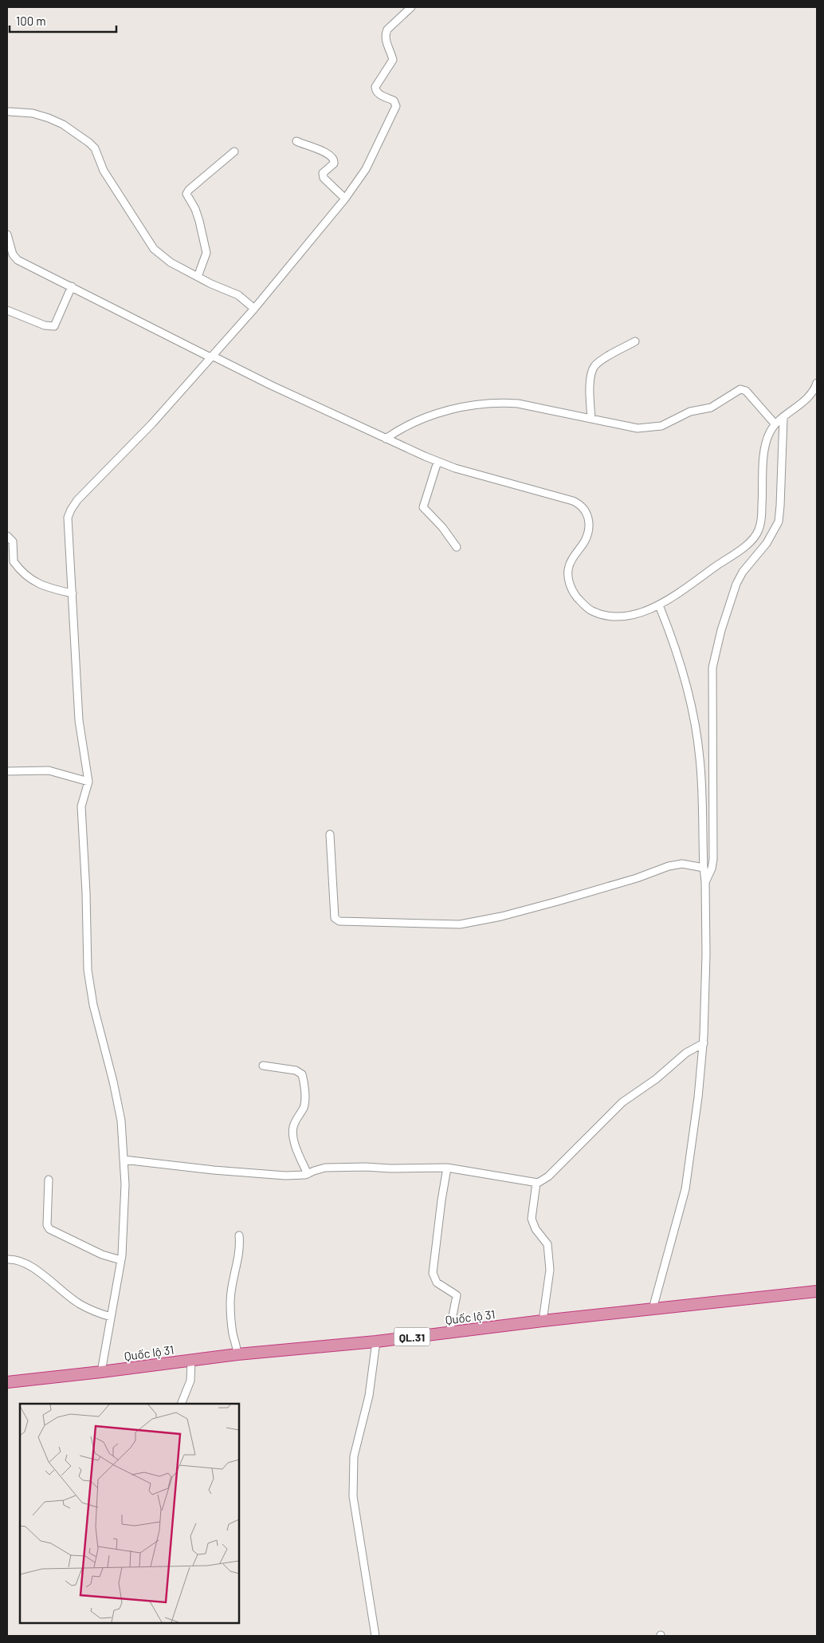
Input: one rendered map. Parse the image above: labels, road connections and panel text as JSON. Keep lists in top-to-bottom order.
{
  "streets": {
    "highway": ["Quốc lộ 31", "QL.31"]
  },
  "scale_bar": "100 m"
}
